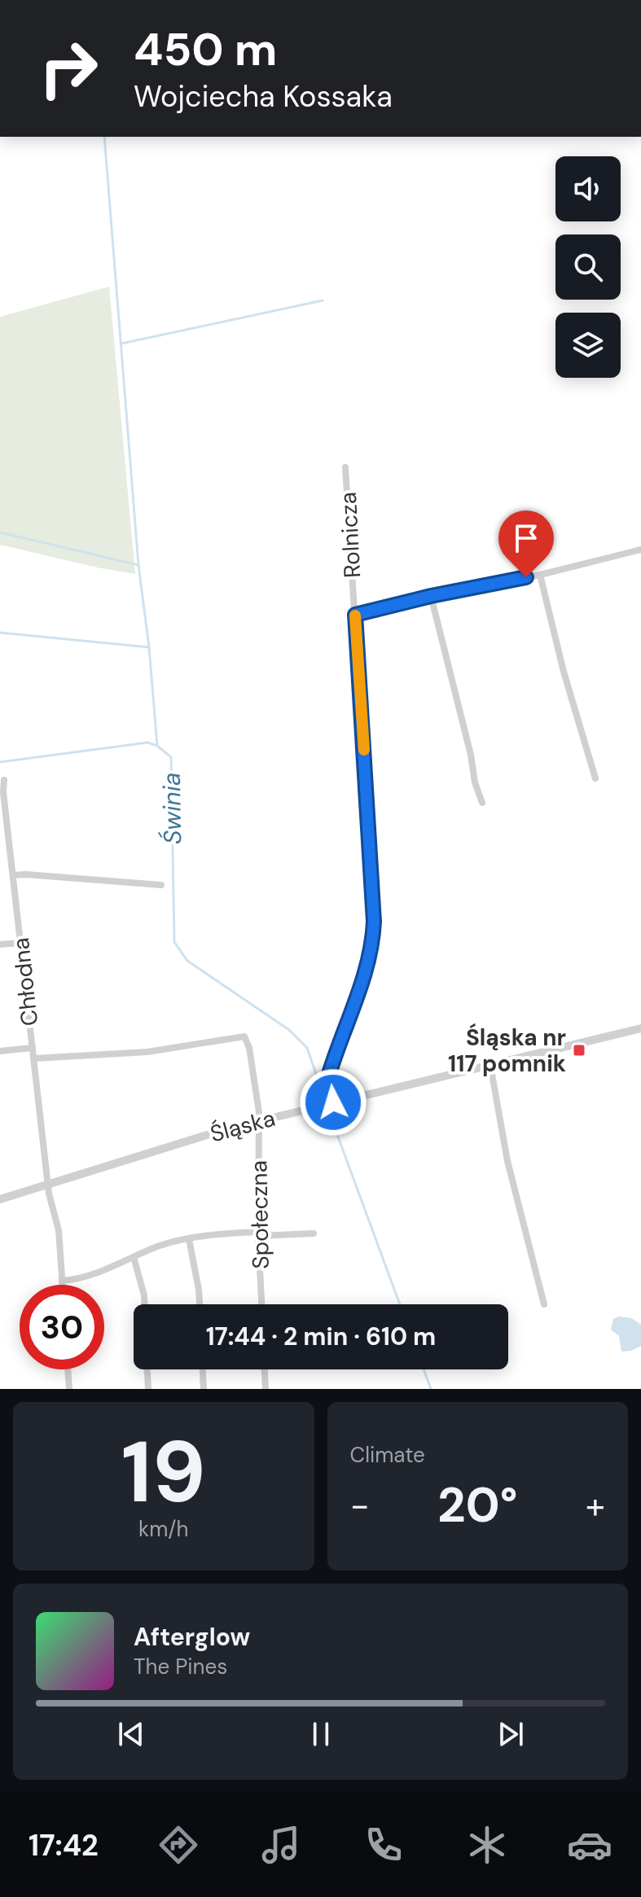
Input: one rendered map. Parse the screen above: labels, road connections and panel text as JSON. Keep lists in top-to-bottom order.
{
  "streets": {
    "street": [
      "Rolnicza",
      "Chłodna",
      "Śląska",
      "Społeczna"
    ]
  },
  "crossings": [
    ["Rolnicza", "Śląska"],
    ["Chłodna", "Śląska"],
    ["Chłodna", "Społeczna"],
    ["Śląska", "Społeczna"]
  ],
  "water": ["Świnia"],
  "places": {
    "transit": ["Śląska nr 117 pomnik"]
  },
  "page": {
    "turn": ["450 m", "Wojciecha Kossaka"],
    "limit": "30",
    "trip": "17:44 · 2 min · 610 m",
    "tile": [
      ["19", "km/h"],
      "Climate"
    ],
    "heat": ["−", "20°", "+"],
    "song": ["Afterglow", "The Pines"],
    "tabs": "17:42"
  }
}
